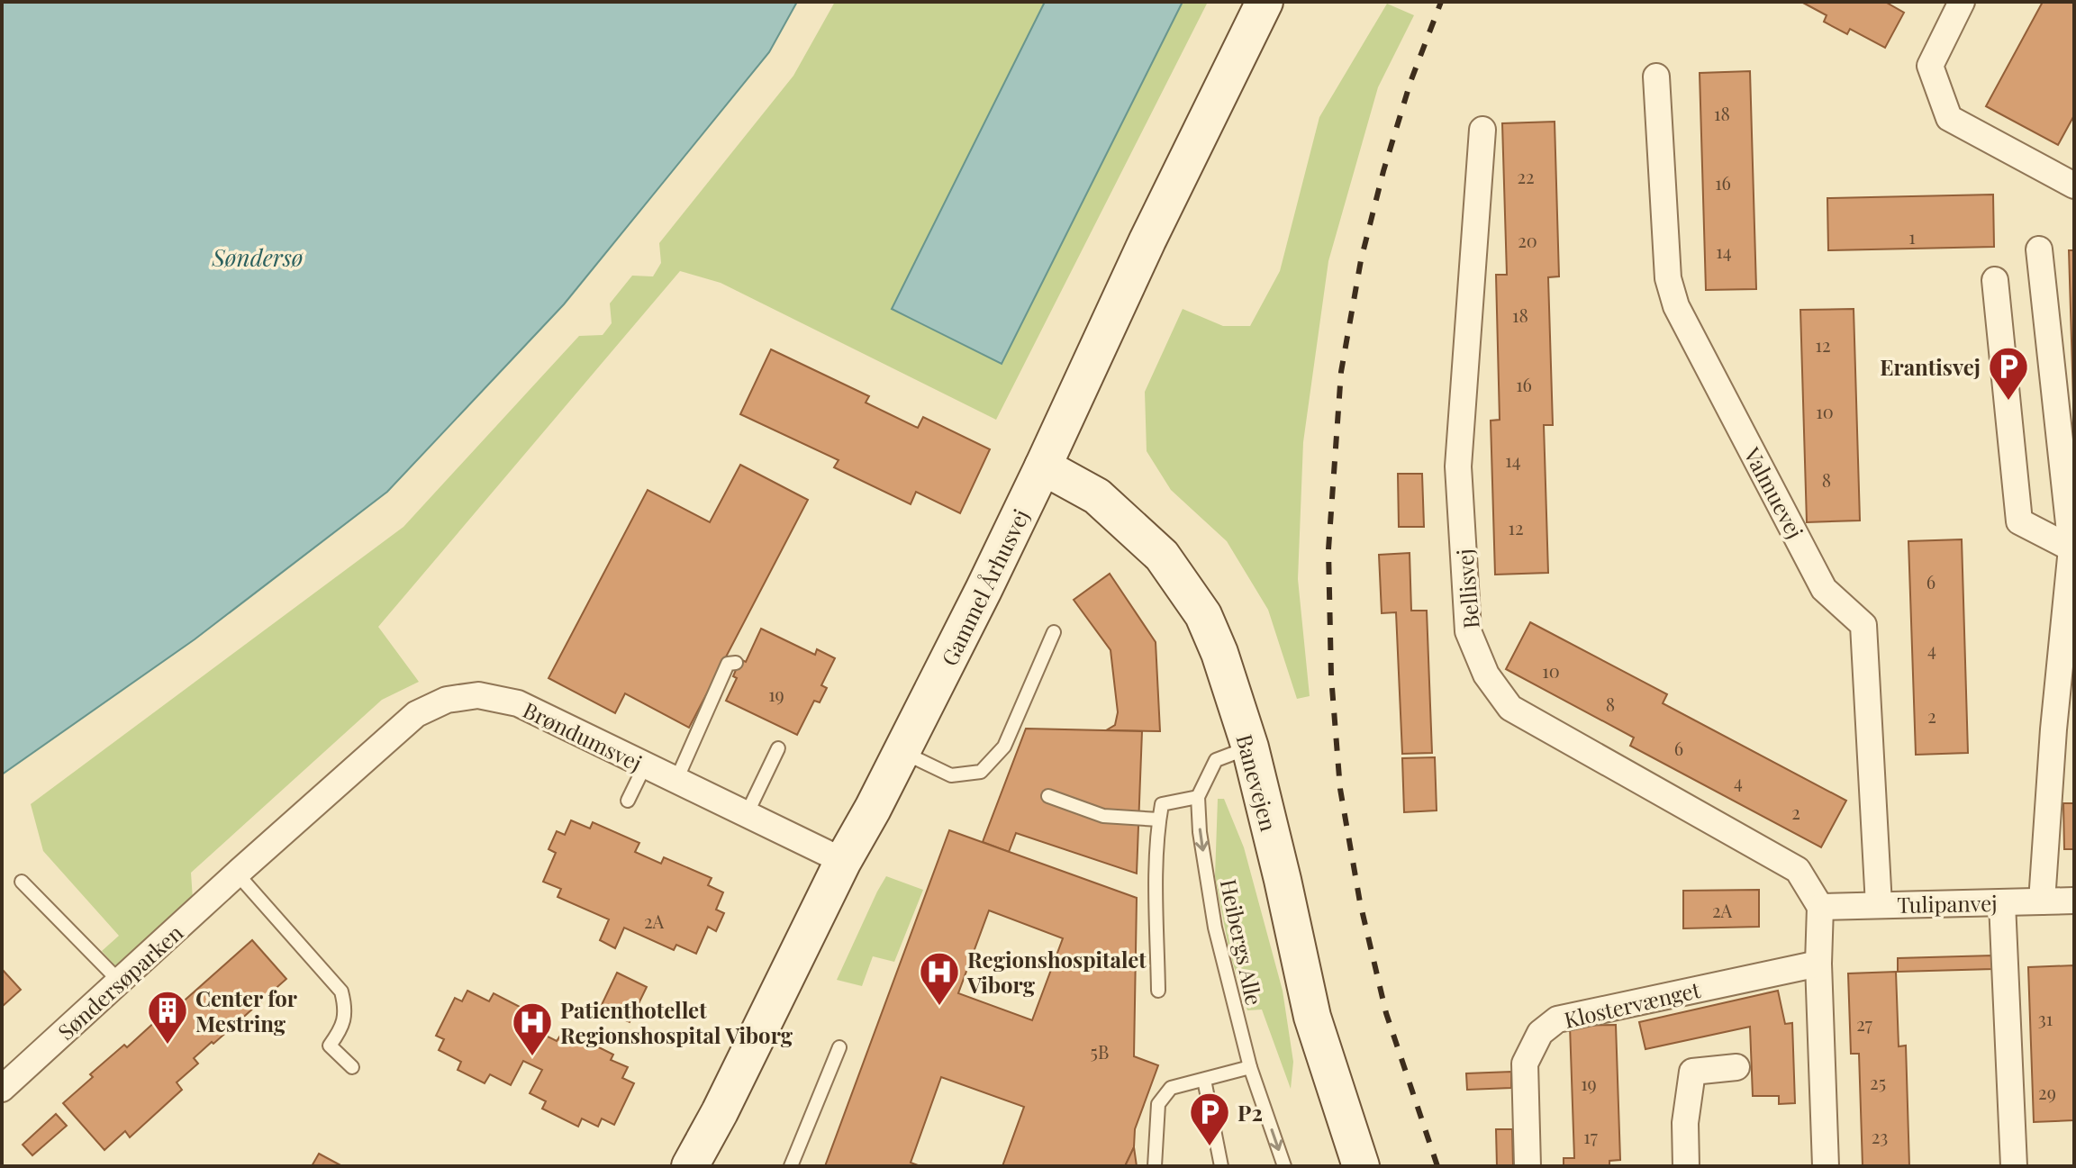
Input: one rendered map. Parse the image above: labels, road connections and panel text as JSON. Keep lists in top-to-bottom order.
{
  "streets": {
    "main road": ["Gammel Århusvej", "Banevejen"],
    "street": [
      "Valmuevej",
      "Bellisvej",
      "Brøndumsvej",
      "Tulipanvej",
      "Søndersøparken",
      "Klostervænget"
    ],
    "lane": ["Heibergs Alle"]
  },
  "crossings": [
    ["Valmuevej", "Tulipanvej"],
    ["Gammel Århusvej", "Brøndumsvej"],
    ["Gammel Århusvej", "Banevejen"],
    ["Bellisvej", "Tulipanvej"],
    ["Brøndumsvej", "Søndersøparken"],
    ["Banevejen", "Heibergs Alle"]
  ],
  "water": ["Søndersø"],
  "places": {
    "parking": ["Erantisvej", "P2"],
    "hospital": ["Regionshospitalet Viborg", "Patienthotellet Regionshospital Viborg"],
    "building": ["Center for Mestring"]
  },
  "house_numbers": [
    "18",
    "22",
    "16",
    "1",
    "20",
    "14",
    "18",
    "12",
    "16",
    "10",
    "14",
    "8",
    "12",
    "6",
    "4",
    "10",
    "19",
    "8",
    "2",
    "6",
    "4",
    "2",
    "2A",
    "2A",
    "31",
    "27",
    "5B",
    "25",
    "19",
    "29",
    "17",
    "23"
  ]
}
